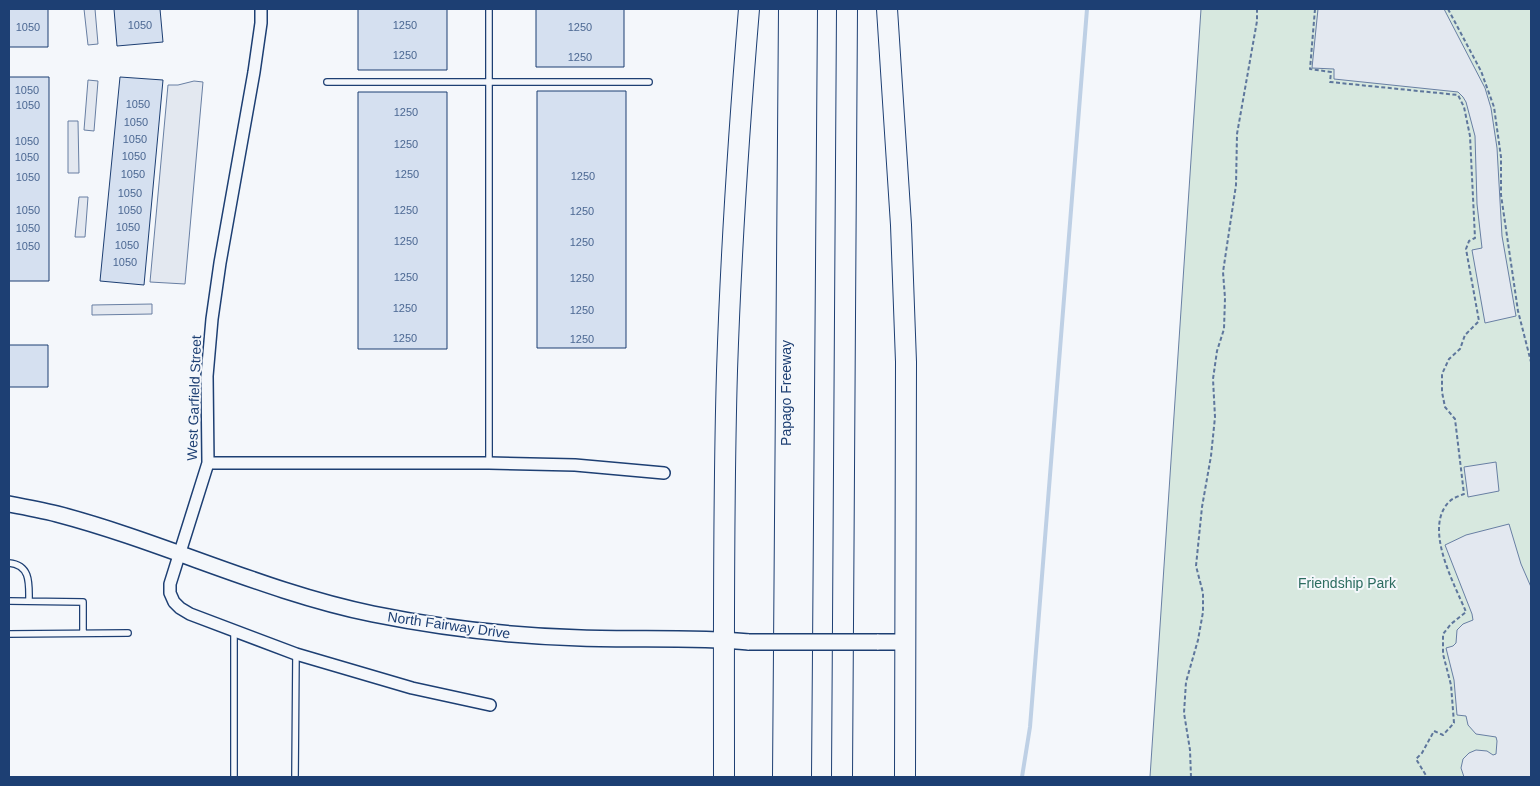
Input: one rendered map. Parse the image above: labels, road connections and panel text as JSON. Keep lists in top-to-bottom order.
{
  "streets": {
    "highway": ["Papago Freeway"],
    "street": ["West Garfield Street", "North Fairway Drive"]
  },
  "crossings": [
    ["West Garfield Street", "North Fairway Drive"]
  ],
  "parks": ["Friendship Park"],
  "house_numbers": [
    "1050",
    "1250",
    "1050",
    "1250",
    "1250",
    "1250",
    "1050",
    "1050",
    "1050",
    "1250",
    "1050",
    "1050",
    "1050",
    "1250",
    "1050",
    "1050",
    "1050",
    "1250",
    "1250",
    "1050",
    "1050",
    "1050",
    "1050",
    "1250",
    "1250",
    "1050",
    "1050",
    "1250",
    "1250",
    "1050",
    "1050",
    "1050",
    "1250",
    "1250",
    "1250",
    "1250",
    "1250",
    "1250"
  ]
}
